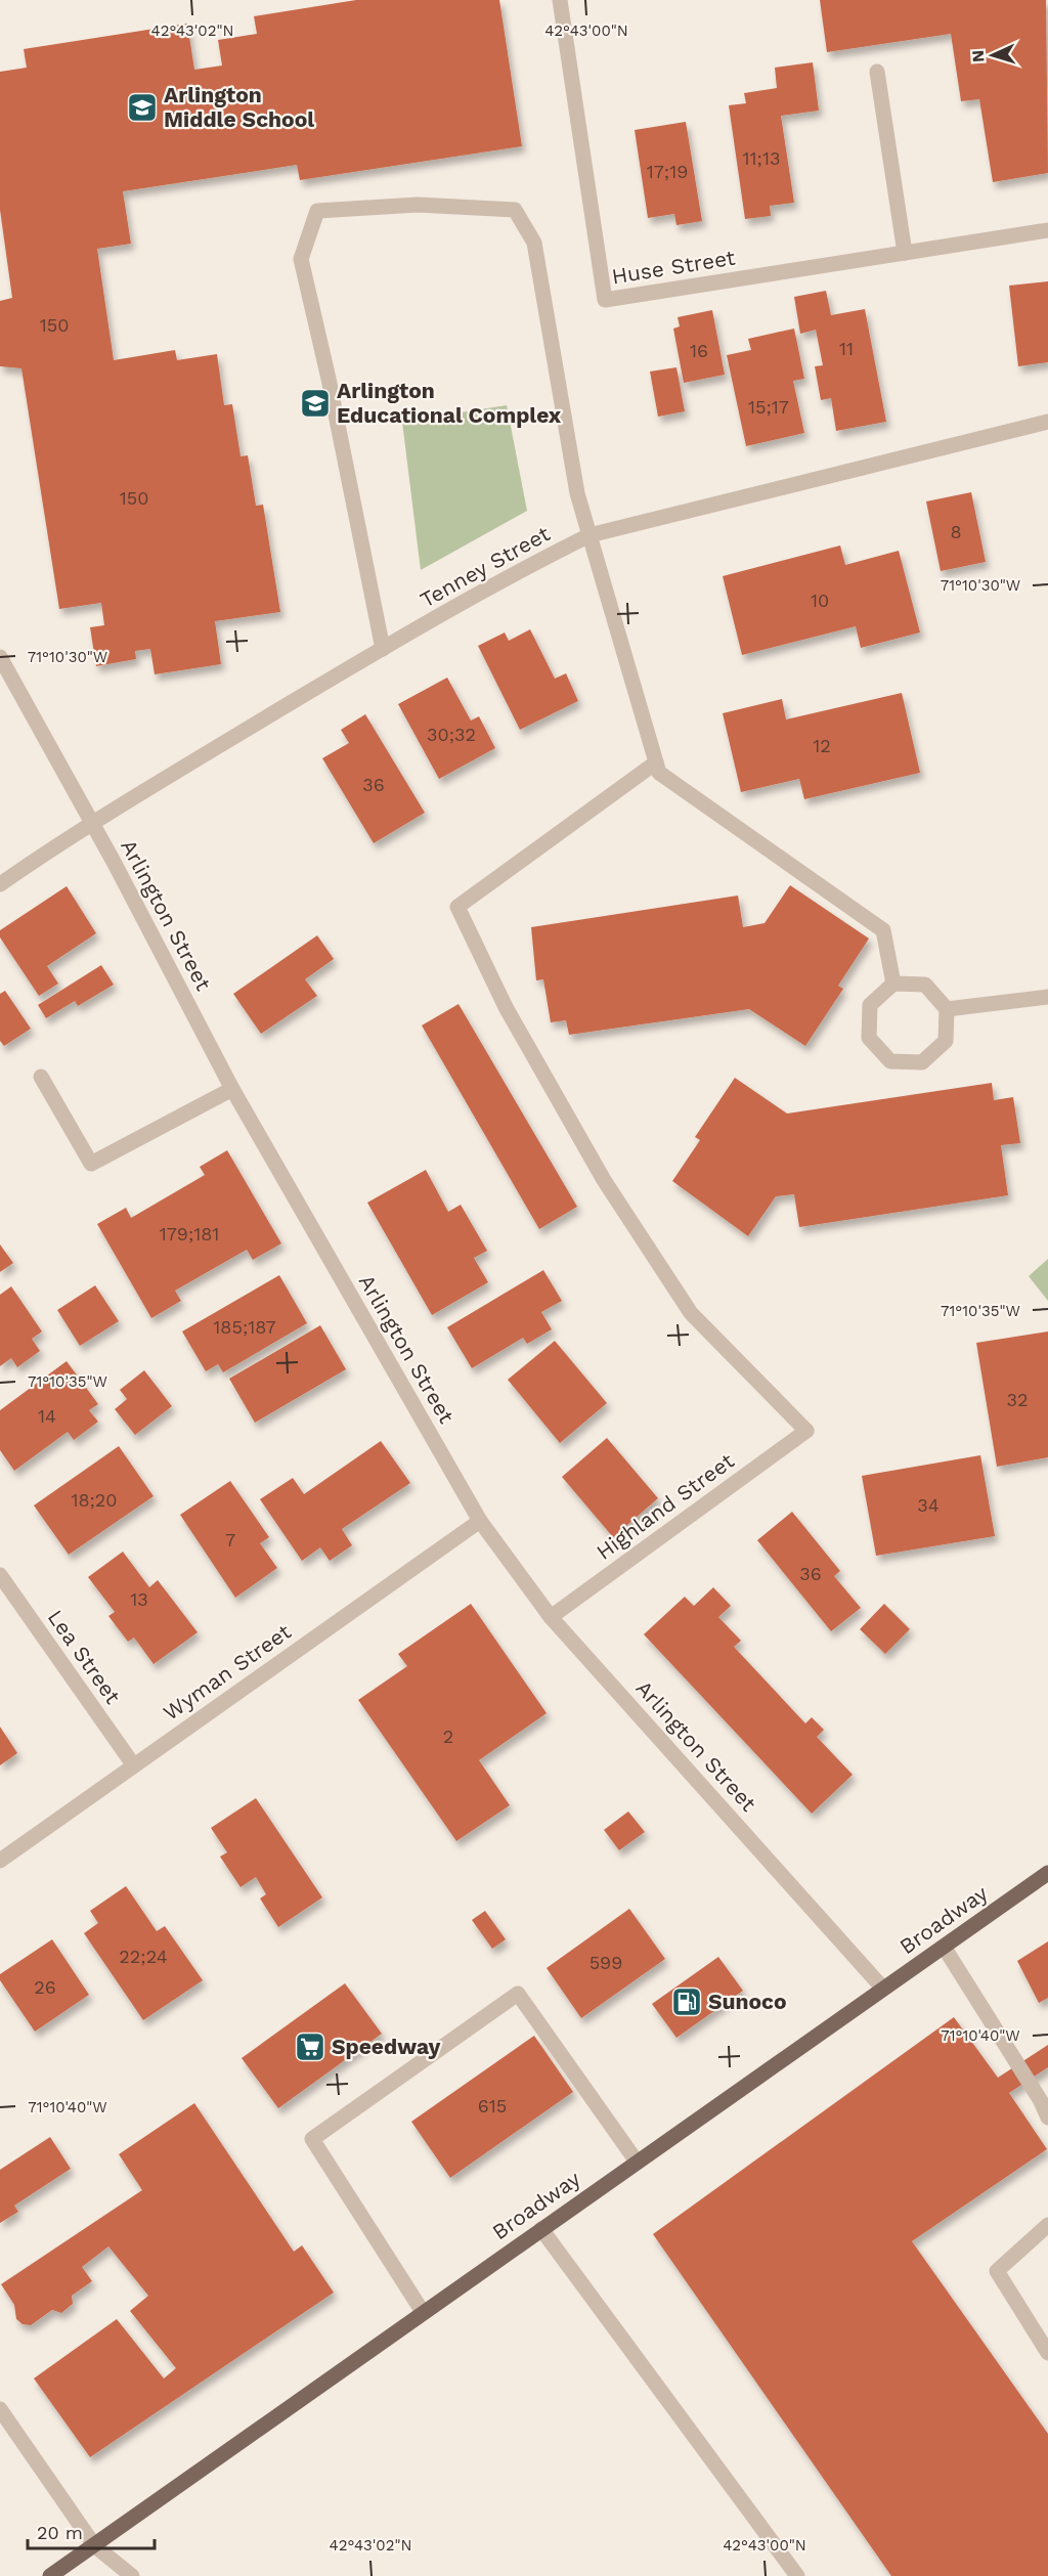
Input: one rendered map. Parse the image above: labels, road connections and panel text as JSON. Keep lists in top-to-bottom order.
{
  "streets": {
    "main road": ["Broadway"],
    "street": [
      "Huse Street",
      "Tenney Street",
      "Arlington Street",
      "Highland Street",
      "Lea Street",
      "Wyman Street"
    ]
  },
  "crossings": [
    ["Tenney Street", "Arlington Street"],
    ["Arlington Street", "Highland Street"],
    ["Arlington Street", "Wyman Street"],
    ["Arlington Street", "Broadway"],
    ["Lea Street", "Wyman Street"]
  ],
  "places": {
    "school or university": ["Arlington Middle School", "Arlington Educational Complex"],
    "fuel station": ["Sunoco"],
    "supermarket": ["Speedway"]
  },
  "house_numbers": [
    "11;13",
    "17;19",
    "150",
    "11",
    "16",
    "15;17",
    "150",
    "8",
    "10",
    "30;32",
    "12",
    "36",
    "179;181",
    "185;187",
    "32",
    "14",
    "18;20",
    "34",
    "7",
    "36",
    "13",
    "2",
    "22;24",
    "599",
    "26",
    "615"
  ],
  "scale_bar": "20 m",
  "north": "left",
  "coordinates": [
    "42°43'02\"N",
    "42°43'00\"N",
    "71°10'30\"W",
    "71°10'35\"W",
    "71°10'40\"W"
  ]
}
